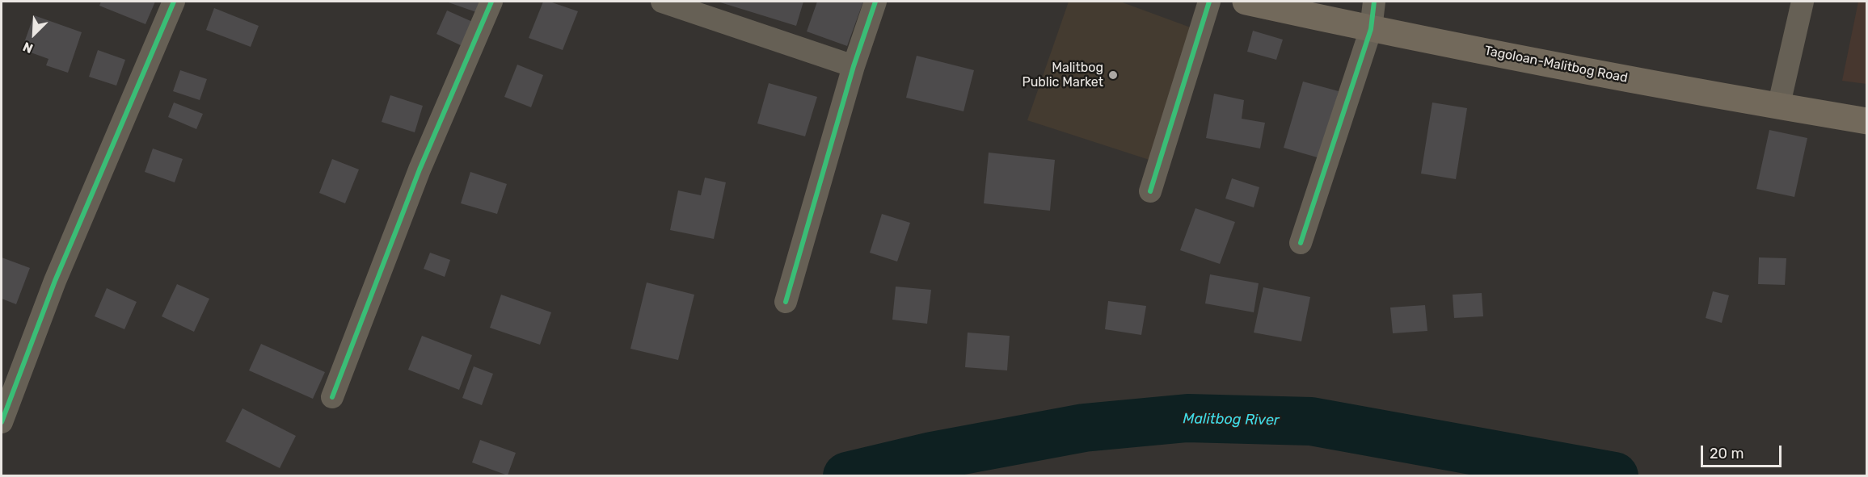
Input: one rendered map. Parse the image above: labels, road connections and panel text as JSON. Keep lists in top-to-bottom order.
{
  "streets": {
    "main road": ["Tagoloan-Malitbog Road"]
  },
  "water": ["Malitbog River"],
  "places": ["Malitbog Public Market"],
  "scale_bar": "20 m",
  "north": "bottom left"
}
